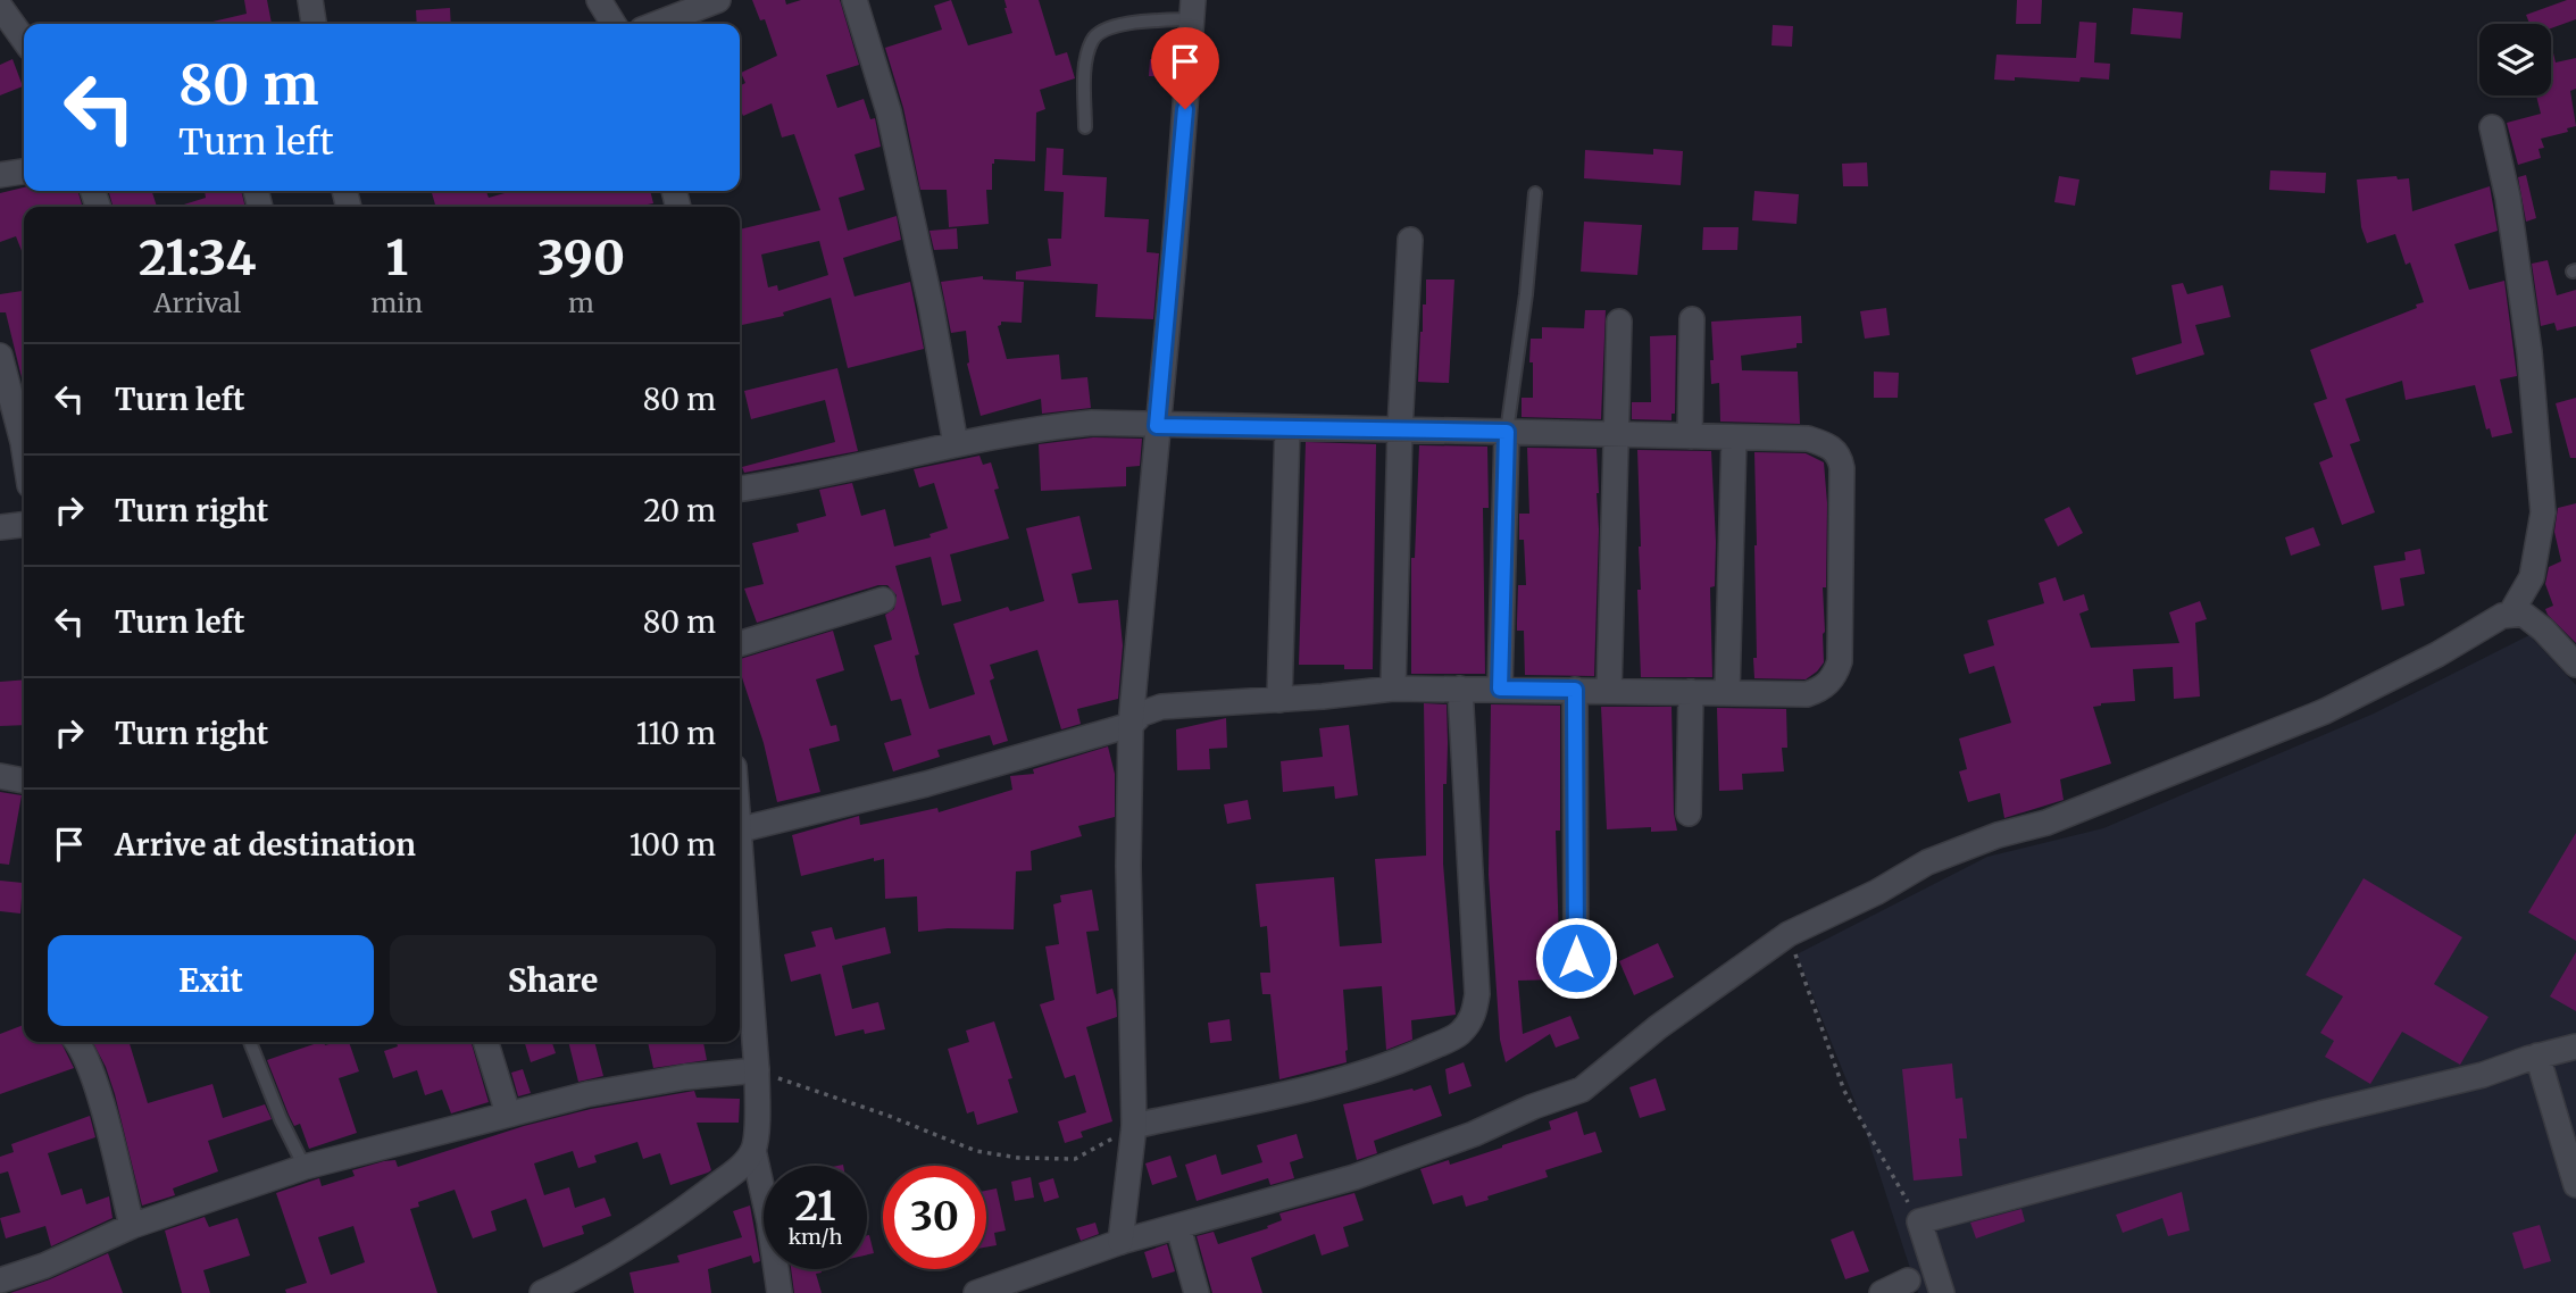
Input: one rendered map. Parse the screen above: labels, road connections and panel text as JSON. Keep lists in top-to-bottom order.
{
  "page": {
    "turn": ["80 m", "Turn left"],
    "eta": [
      "21:34",
      "Arrival",
      "1",
      "min",
      "390",
      "m"
    ],
    "list": [
      {
        "name": "Turn left",
        "value": "80 m"
      },
      {
        "name": "Turn right",
        "value": "20 m"
      },
      {
        "name": "Turn left",
        "value": "80 m"
      },
      {
        "name": "Turn right",
        "value": "110 m"
      },
      {
        "name": "Arrive at destination",
        "value": "100 m"
      }
    ],
    "buttons": ["Exit", "Share"],
    "speed": "21 km/h",
    "limit": "30"
  }
}
